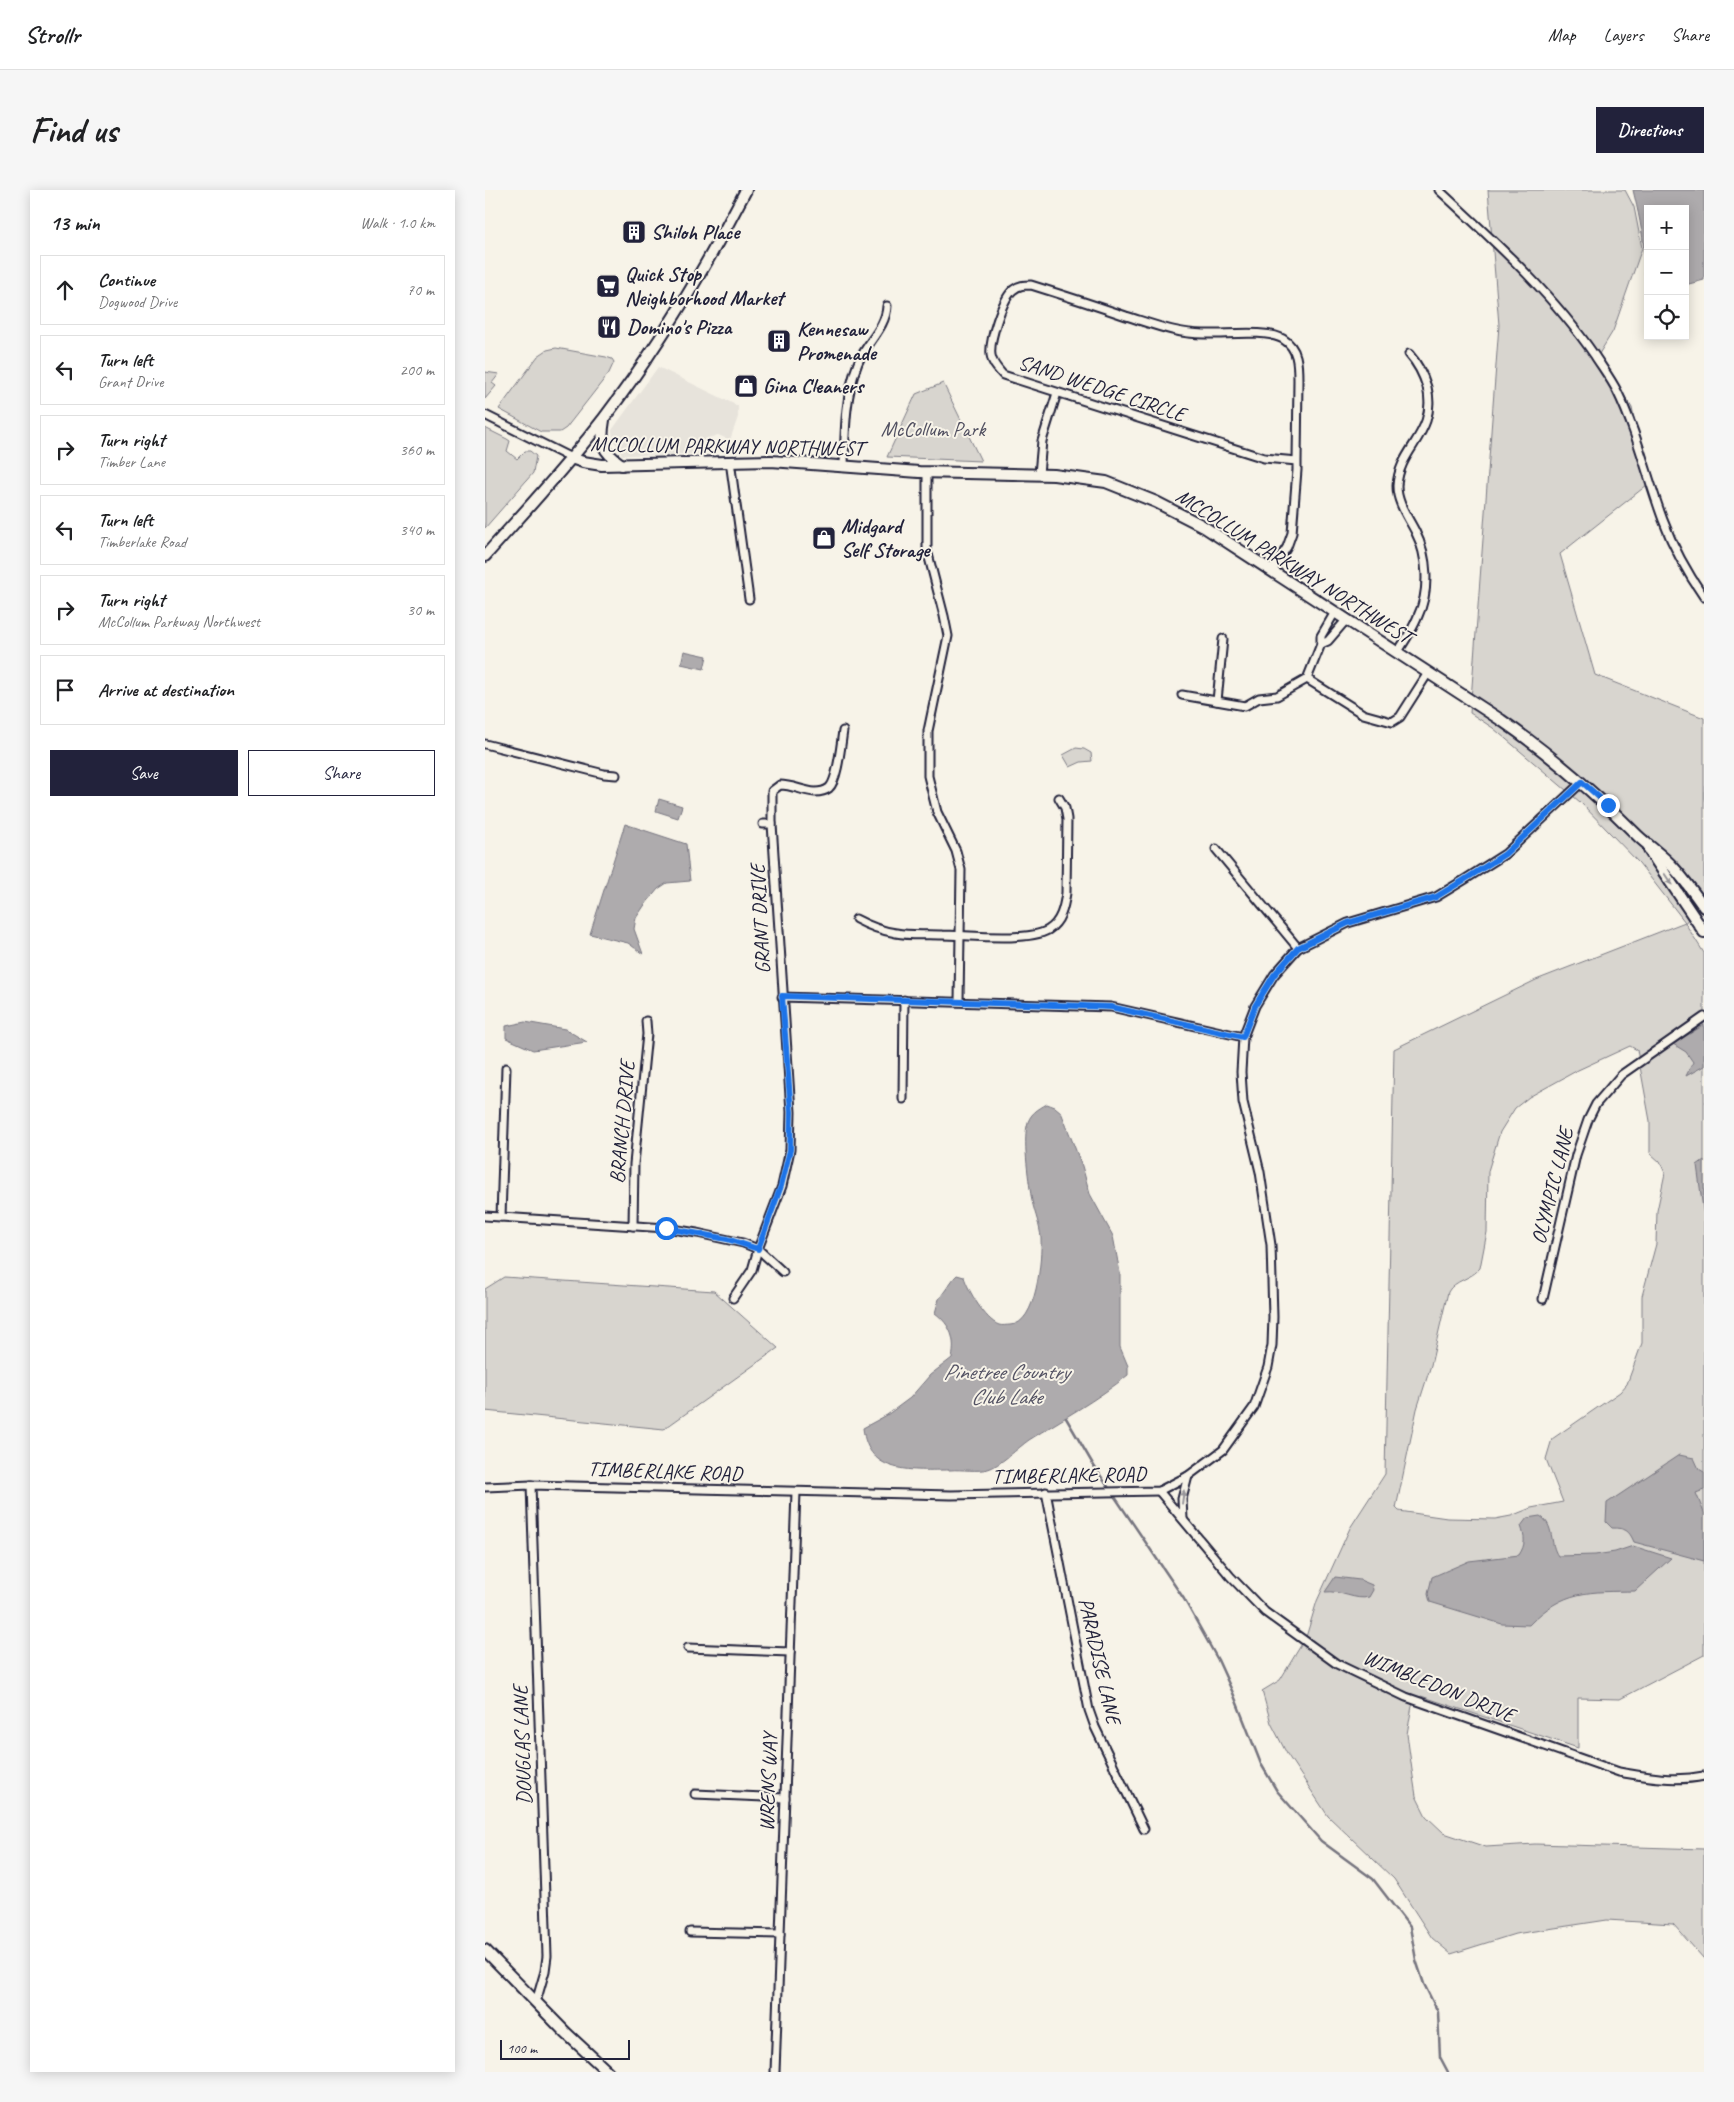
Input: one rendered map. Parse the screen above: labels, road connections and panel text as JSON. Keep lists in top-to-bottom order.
{
  "streets": {
    "street": [
      "SAND WEDGE CIRCLE",
      "MCCOLLUM PARKWAY NORTHWEST",
      "GRANT DRIVE",
      "BRANCH DRIVE",
      "OLYMPIC LANE",
      "TIMBERLAKE ROAD",
      "PARADISE LANE",
      "WIMBLEDON DRIVE",
      "DOUGLAS LANE",
      "WRENS WAY"
    ]
  },
  "crossings": [
    ["SAND WEDGE CIRCLE", "MCCOLLUM PARKWAY NORTHWEST"],
    ["MCCOLLUM PARKWAY NORTHWEST", "TIMBERLAKE ROAD"],
    ["TIMBERLAKE ROAD", "PARADISE LANE"],
    ["TIMBERLAKE ROAD", "WIMBLEDON DRIVE"],
    ["TIMBERLAKE ROAD", "DOUGLAS LANE"],
    ["TIMBERLAKE ROAD", "WRENS WAY"]
  ],
  "water": ["Pinetree Country Club Lake"],
  "parks": ["McCollum Park"],
  "places": {
    "building": ["Shiloh Place", "Kennesaw Promenade"],
    "supermarket": ["Quick Stop Neighborhood Market"],
    "restaurant": ["Domino's Pizza"],
    "shop": ["Gina Cleaners", "Midgard Self Storage"]
  },
  "scale_bar": "100 m",
  "page": {
    "header": "Strollr",
    "nav": ["Map", "Layers", "Share"],
    "buttons": [
      "Directions",
      ["Save", "Share"]
    ],
    "title": "Find us",
    "heading": ["13 min", "Walk · 1.0 km"],
    "map_buttons": ["+", "−"],
    "list": [
      ["Continue", "Dogwood Drive", "70 m"],
      ["Turn left", "Grant Drive", "200 m"],
      ["Turn right", "Timber Lane", "360 m"],
      ["Turn left", "Timberlake Road", "340 m"],
      ["Turn right", "McCollum Parkway Northwest", "30 m"],
      "Arrive at destination"
    ],
    "scale": "100 m"
  }
}
